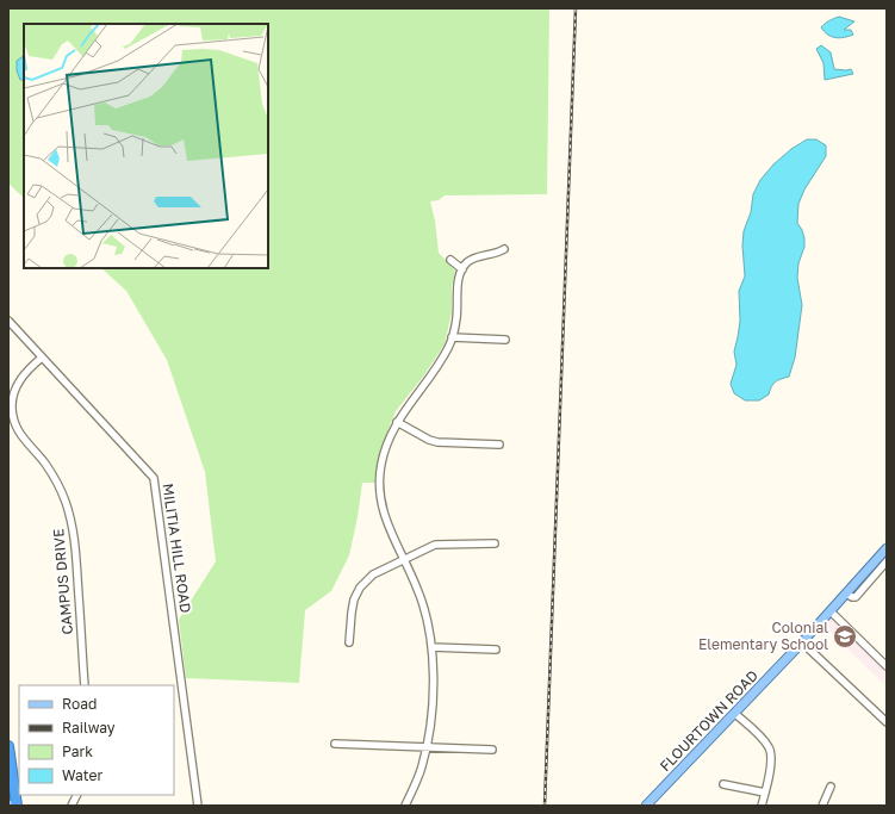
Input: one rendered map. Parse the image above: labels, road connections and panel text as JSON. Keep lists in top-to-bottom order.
{
  "streets": {
    "main road": ["FLOURTOWN ROAD"],
    "street": ["MILITIA HILL ROAD", "CAMPUS DRIVE"]
  },
  "crossings": [
    ["MILITIA HILL ROAD", "CAMPUS DRIVE"]
  ],
  "places": {
    "school or university": ["Colonial Elementary School"]
  },
  "legend": [
    "Road",
    "Railway",
    "Park",
    "Water"
  ]
}
